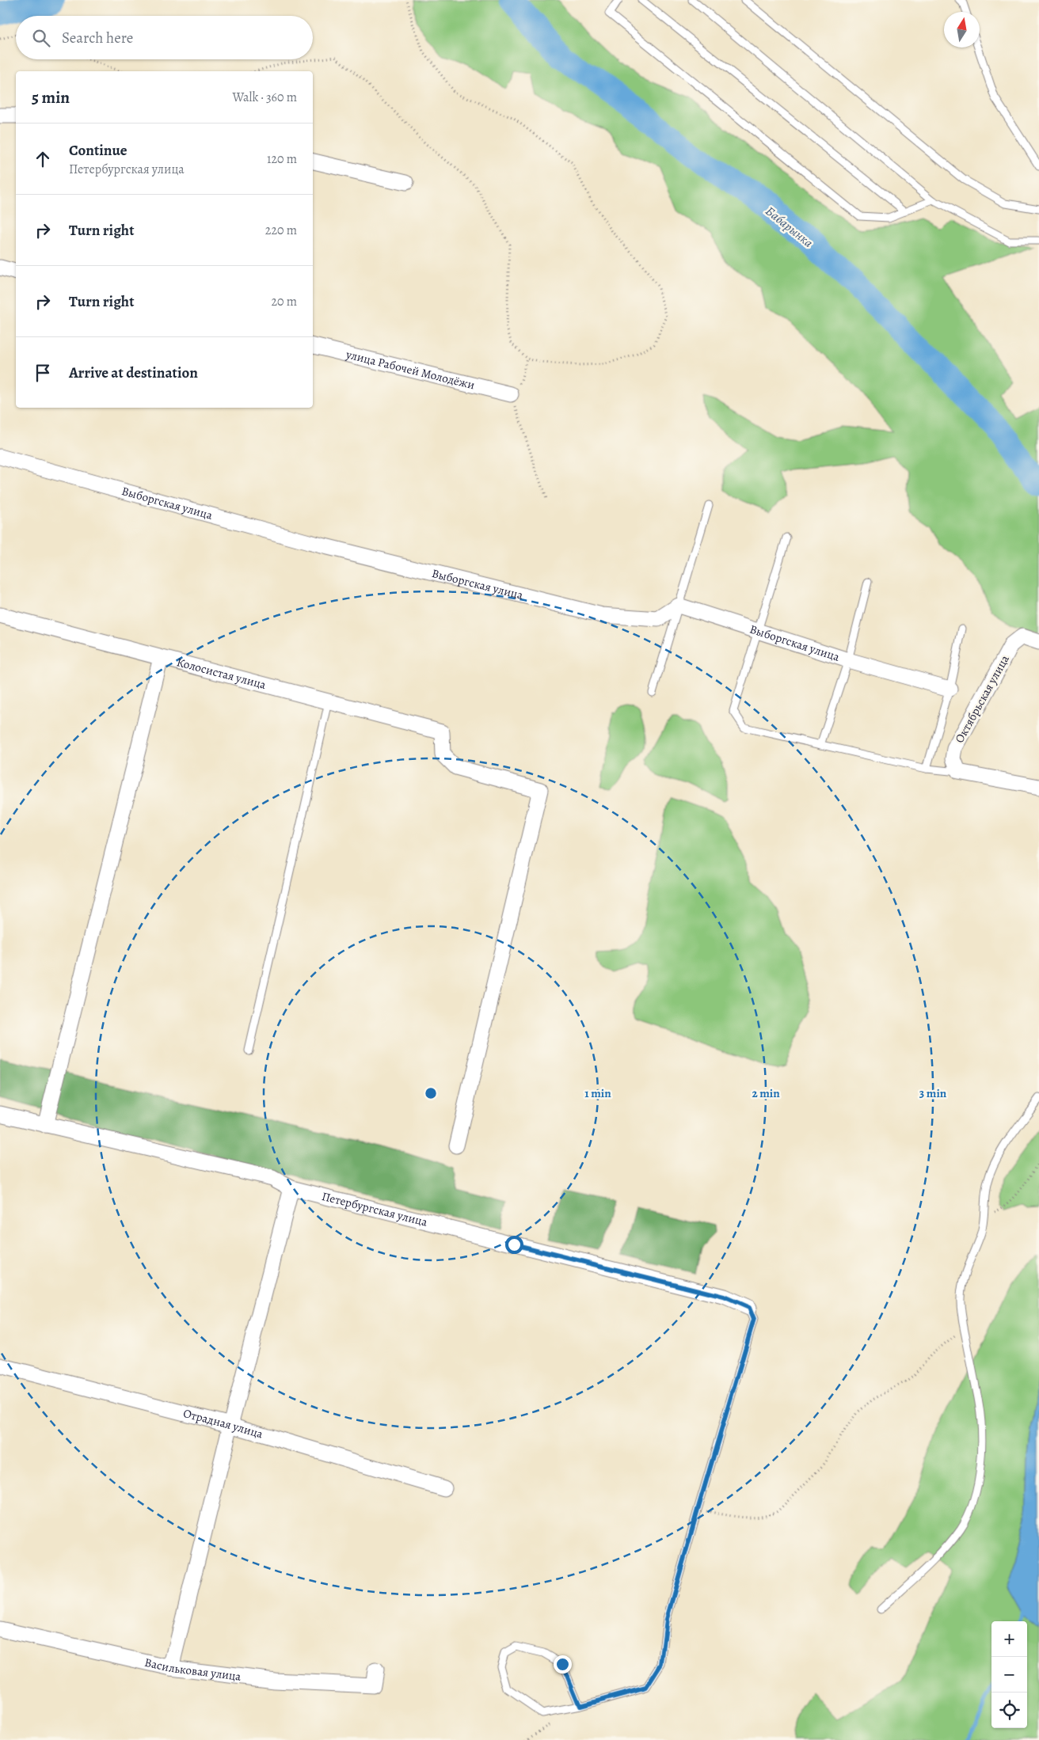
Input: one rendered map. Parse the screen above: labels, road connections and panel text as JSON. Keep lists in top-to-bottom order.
{
  "streets": {
    "street": [
      "улица Рабочей Молодёжи",
      "Выборгская улица",
      "Колосистая улица",
      "Октябрьская улица",
      "Петербургская улица",
      "Отрадная улица",
      "Васильковая улица"
    ]
  },
  "water": ["Бабарынка"],
  "north": "top",
  "page": {
    "search": "Search here",
    "heading": ["5 min", "Walk · 360 m"],
    "list": [
      ["Continue", "Петербургская улица", "120 m"],
      ["Turn right", "220 m"],
      ["Turn right", "20 m"],
      "Arrive at destination"
    ],
    "map_buttons": ["+", "−"]
  },
  "rings": ["1 min", "2 min", "3 min"]
}
